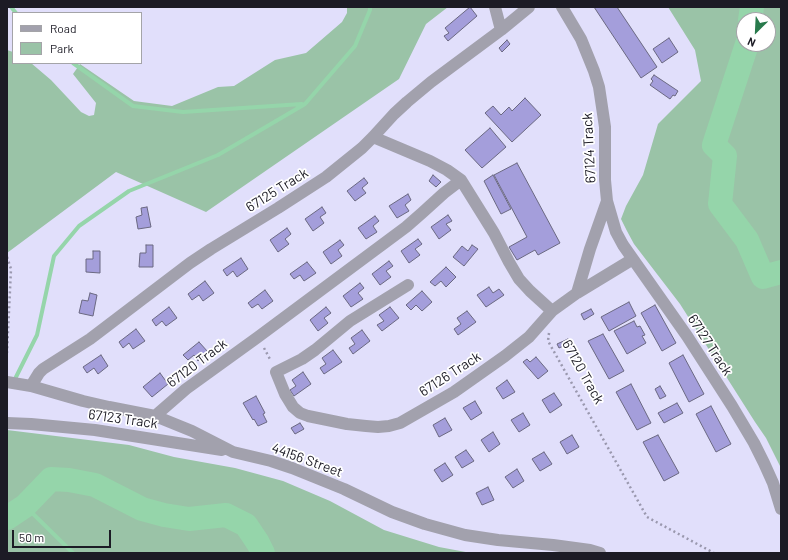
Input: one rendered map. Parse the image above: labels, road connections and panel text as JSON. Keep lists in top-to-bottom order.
{
  "streets": {
    "street": [
      "67124 Track",
      "67125 Track",
      "67127 Track",
      "67120 Track",
      "67126 Track",
      "67123 Track",
      "44156 Street"
    ]
  },
  "crossings": [
    ["67124 Track", "67127 Track"],
    ["67124 Track", "67126 Track"],
    ["67125 Track", "44156 Street"],
    ["67127 Track", "67126 Track"],
    ["67120 Track", "67126 Track"],
    ["67120 Track", "44156 Street"],
    ["67123 Track", "44156 Street"]
  ],
  "legend": ["Road", "Park"],
  "scale_bar": "50 m",
  "north": "bottom left"
}
